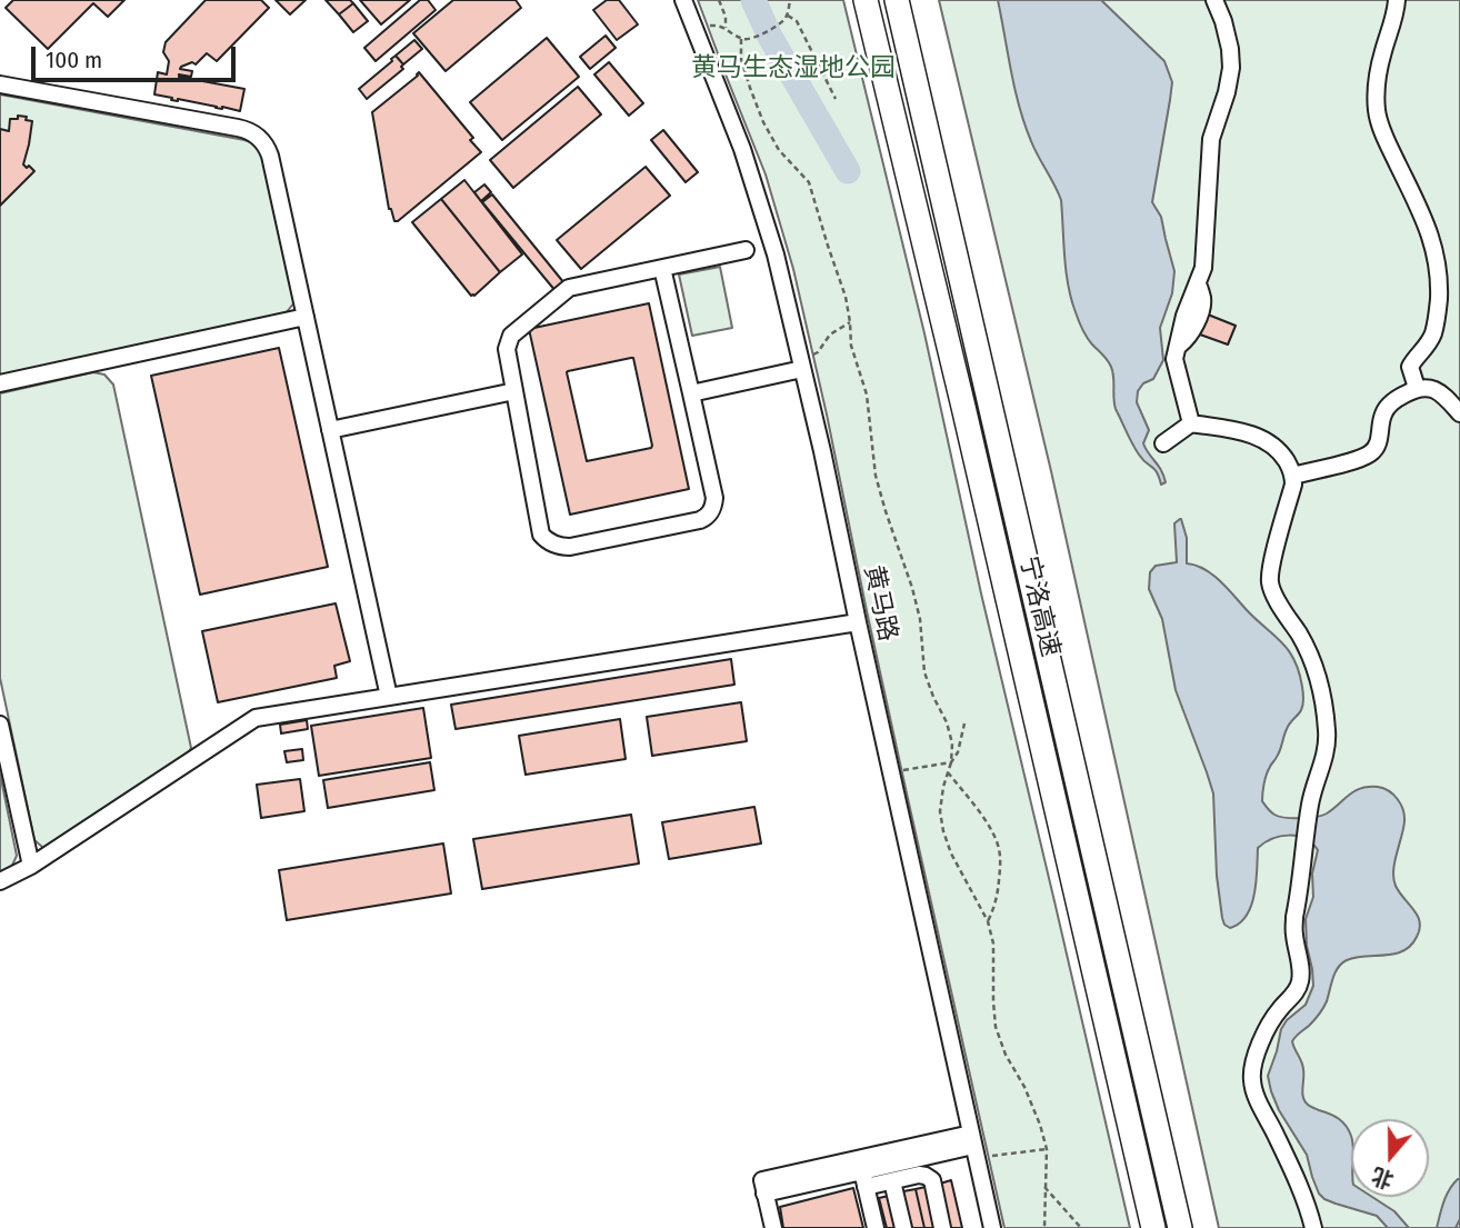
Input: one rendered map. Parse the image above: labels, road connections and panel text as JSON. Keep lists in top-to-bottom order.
{
  "streets": {
    "highway": ["宁洛高速"],
    "street": ["黄马路"]
  },
  "parks": ["黄马生态湿地公园"],
  "scale_bar": "100 m",
  "north": "bottom"
}
